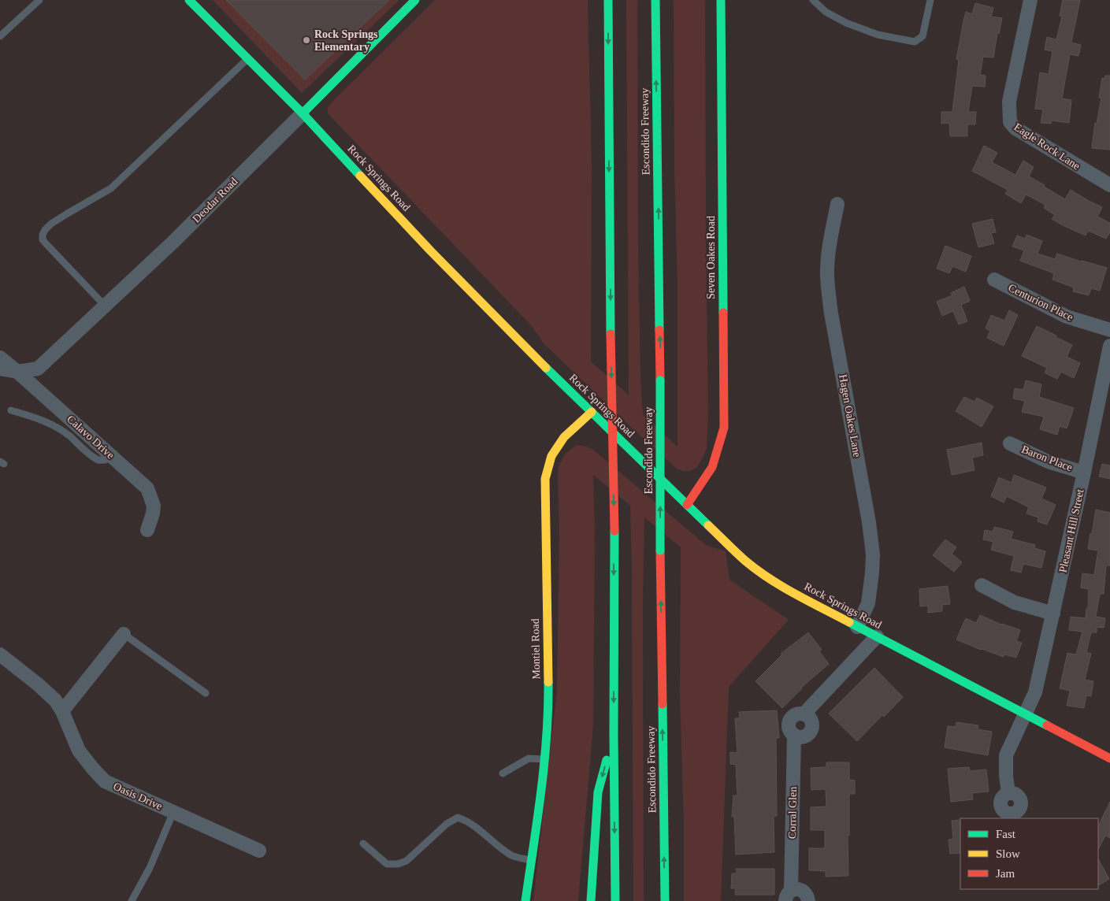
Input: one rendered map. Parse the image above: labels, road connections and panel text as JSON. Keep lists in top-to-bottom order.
{
  "streets": {
    "main road": [
      "Escondido Freeway",
      "Rock Springs Road",
      "Deodar Road",
      "Seven Oakes Road",
      "Montiel Road"
    ],
    "street": [
      "Eagle Rock Lane",
      "Centurion Place",
      "Hagen Oakes Lane",
      "Calavo Drive",
      "Baron Place",
      "Pleasant Hill Street",
      "Oasis Drive",
      "Corral Glen"
    ]
  },
  "crossings": [
    ["Rock Springs Road", "Deodar Road"],
    ["Rock Springs Road", "Seven Oakes Road"],
    ["Rock Springs Road", "Hagen Oakes Lane"],
    ["Rock Springs Road", "Pleasant Hill Street"],
    ["Rock Springs Road", "Montiel Road"],
    ["Rock Springs Road", "Corral Glen"],
    ["Deodar Road", "Calavo Drive"],
    ["Baron Place", "Pleasant Hill Street"]
  ],
  "places": ["Rock Springs Elementary"],
  "legend": ["Fast", "Slow", "Jam"]
}
